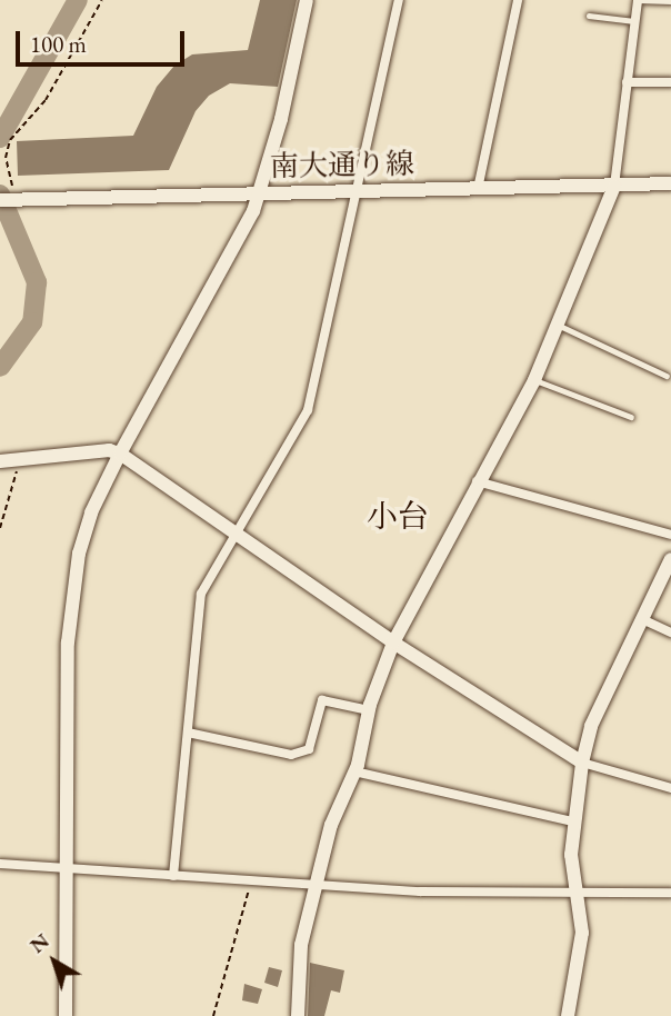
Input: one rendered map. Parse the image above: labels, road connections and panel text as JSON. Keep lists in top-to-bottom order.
{
  "streets": {
    "street": ["南大通り線"]
  },
  "districts": ["小台"],
  "scale_bar": "100 m",
  "north": "top left"
}
